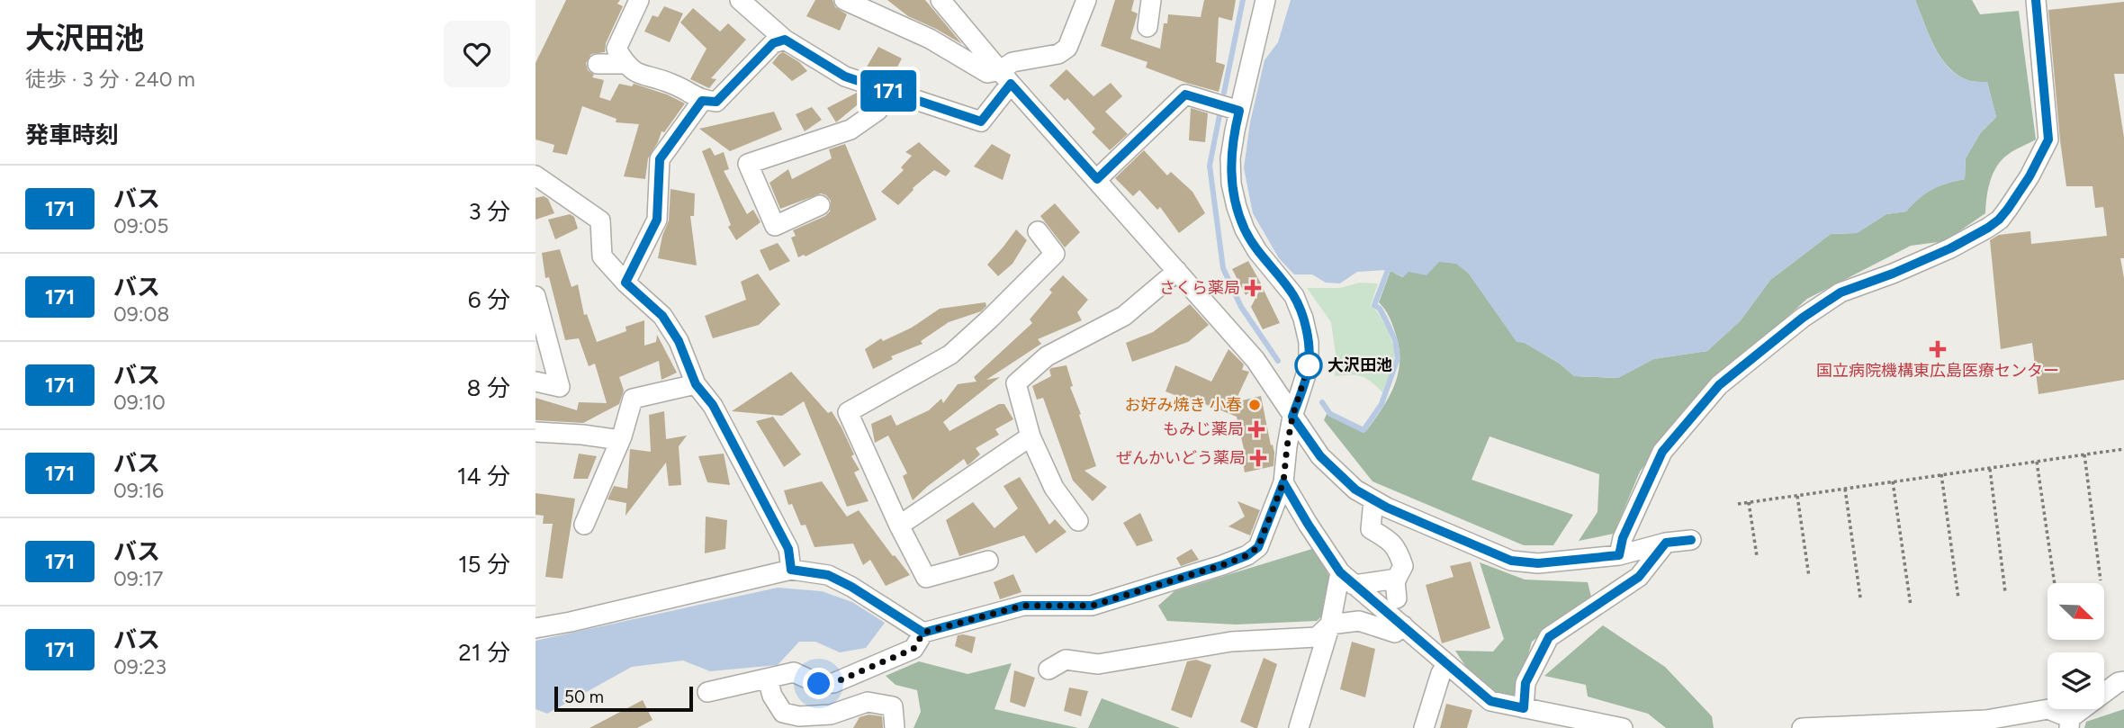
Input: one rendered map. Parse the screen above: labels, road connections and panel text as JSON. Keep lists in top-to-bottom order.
{
  "places": {
    "health": [
      "さくら薬局",
      "国立病院機構東広島医療センター",
      "もみじ薬局",
      "ぜんかいどう薬局"
    ],
    "other": ["大沢田池", "お好み焼き 小春"]
  },
  "lines": ["bus line 171"],
  "scale_bar": "50 m",
  "north": "bottom right",
  "page": {
    "heading": [
      ["大沢田池", "徒歩 · 3 分 · 240 m"],
      "発車時刻"
    ],
    "on_map": "171",
    "list": [
      {
        "mark": "171",
        "name": "バス",
        "note": "09:05",
        "value": "3 分"
      },
      {
        "mark": "171",
        "name": "バス",
        "note": "09:08",
        "value": "6 分"
      },
      {
        "mark": "171",
        "name": "バス",
        "note": "09:10",
        "value": "8 分"
      },
      {
        "mark": "171",
        "name": "バス",
        "note": "09:16",
        "value": "14 分"
      },
      {
        "mark": "171",
        "name": "バス",
        "note": "09:17",
        "value": "15 分"
      },
      {
        "mark": "171",
        "name": "バス",
        "note": "09:23",
        "value": "21 分"
      }
    ],
    "scale": "50 m"
  }
}
